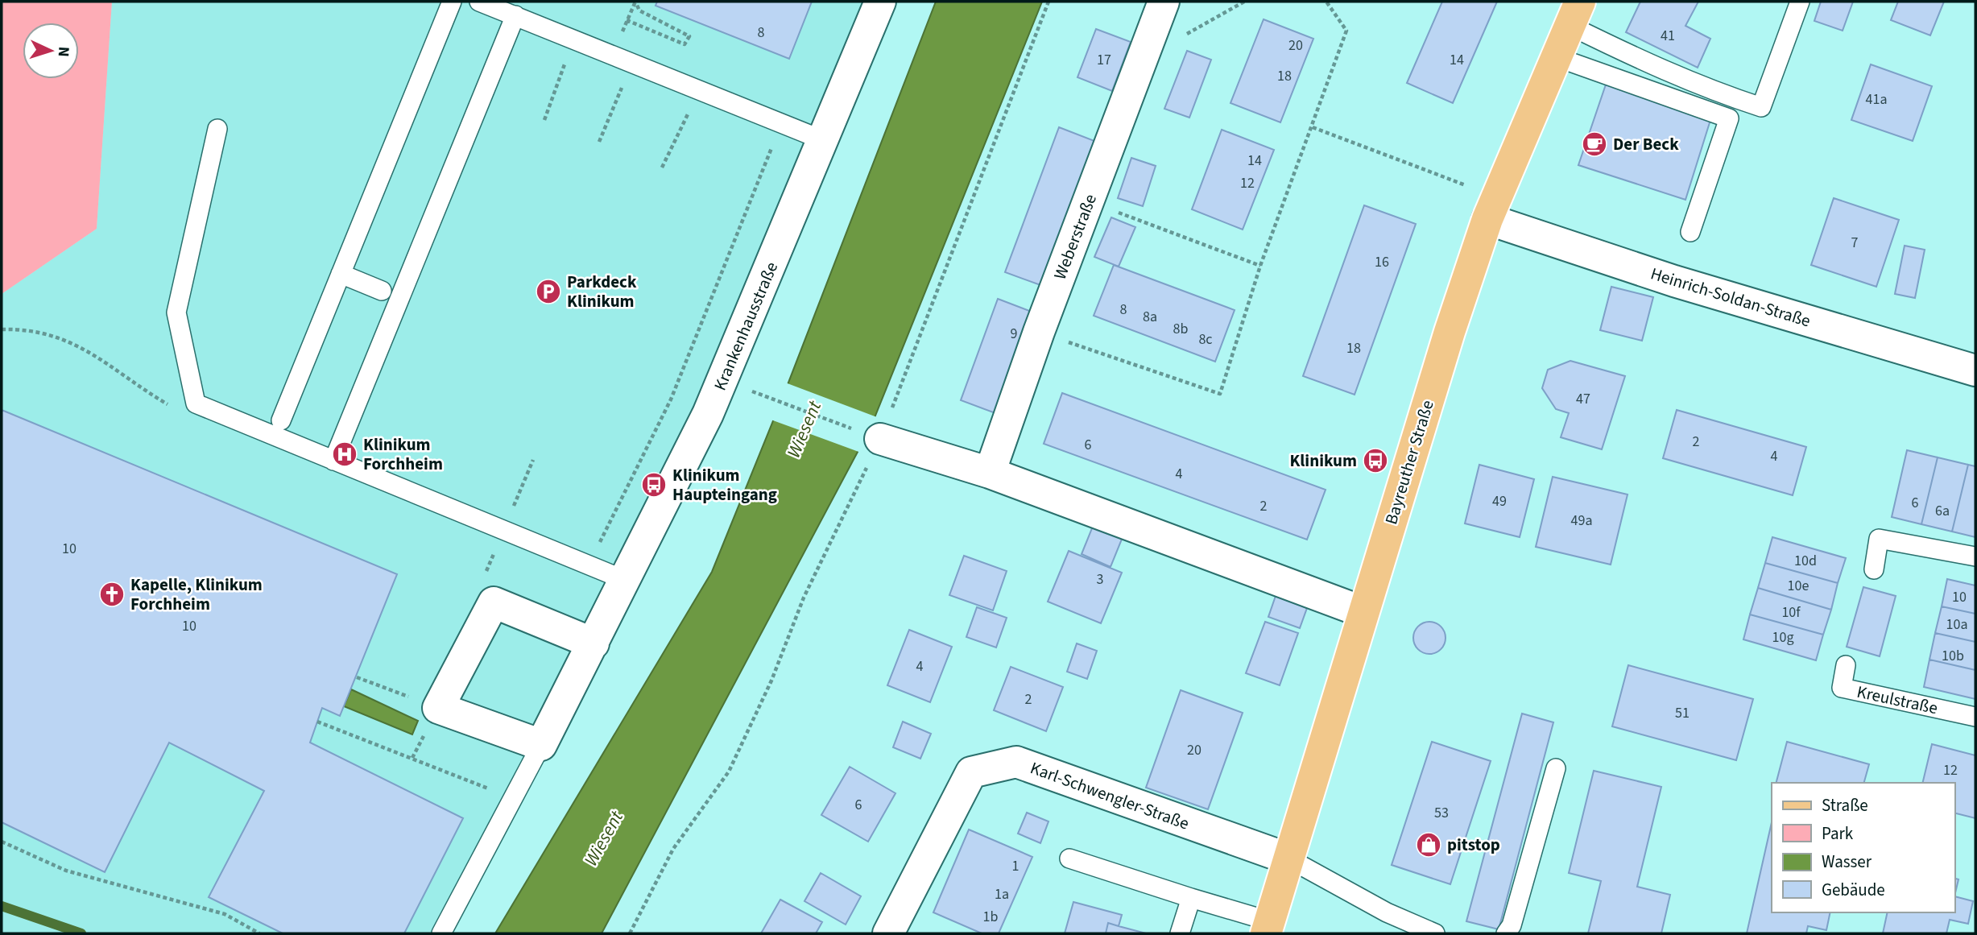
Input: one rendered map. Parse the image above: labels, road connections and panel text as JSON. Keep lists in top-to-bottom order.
{
  "streets": {
    "main road": ["Bayreuther Straße"],
    "street": [
      "Weberstraße",
      "Heinrich-Soldan-Straße",
      "Krankenhausstraße",
      "Karl-Schwengler-Straße"
    ],
    "lane": ["Kreulstraße"]
  },
  "crossings": [
    ["Heinrich-Soldan-Straße", "Bayreuther Straße"],
    ["Bayreuther Straße", "Karl-Schwengler-Straße"]
  ],
  "water": ["Wiesent"],
  "places": {
    "cafe": ["Der Beck"],
    "parking": ["Parkdeck Klinikum"],
    "hospital": ["Klinikum Forchheim"],
    "bus stop": ["Klinikum", "Klinikum Haupteingang"],
    "church": ["Kapelle, Klinikum Forchheim"],
    "shop": ["pitstop"]
  },
  "house_numbers": [
    "8",
    "41",
    "20",
    "17",
    "14",
    "18",
    "41a",
    "14",
    "12",
    "7",
    "16",
    "8",
    "8a",
    "8b",
    "9",
    "8c",
    "18",
    "47",
    "2",
    "6",
    "4",
    "4",
    "49",
    "6",
    "2",
    "6a",
    "49a",
    "10",
    "10d",
    "3",
    "10e",
    "10",
    "10f",
    "10a",
    "10",
    "10g",
    "10b",
    "4",
    "2",
    "51",
    "20",
    "12",
    "6",
    "53",
    "1",
    "1a",
    "1b"
  ],
  "legend": [
    "Straße",
    "Park",
    "Wasser",
    "Gebäude"
  ],
  "north": "right"
}
